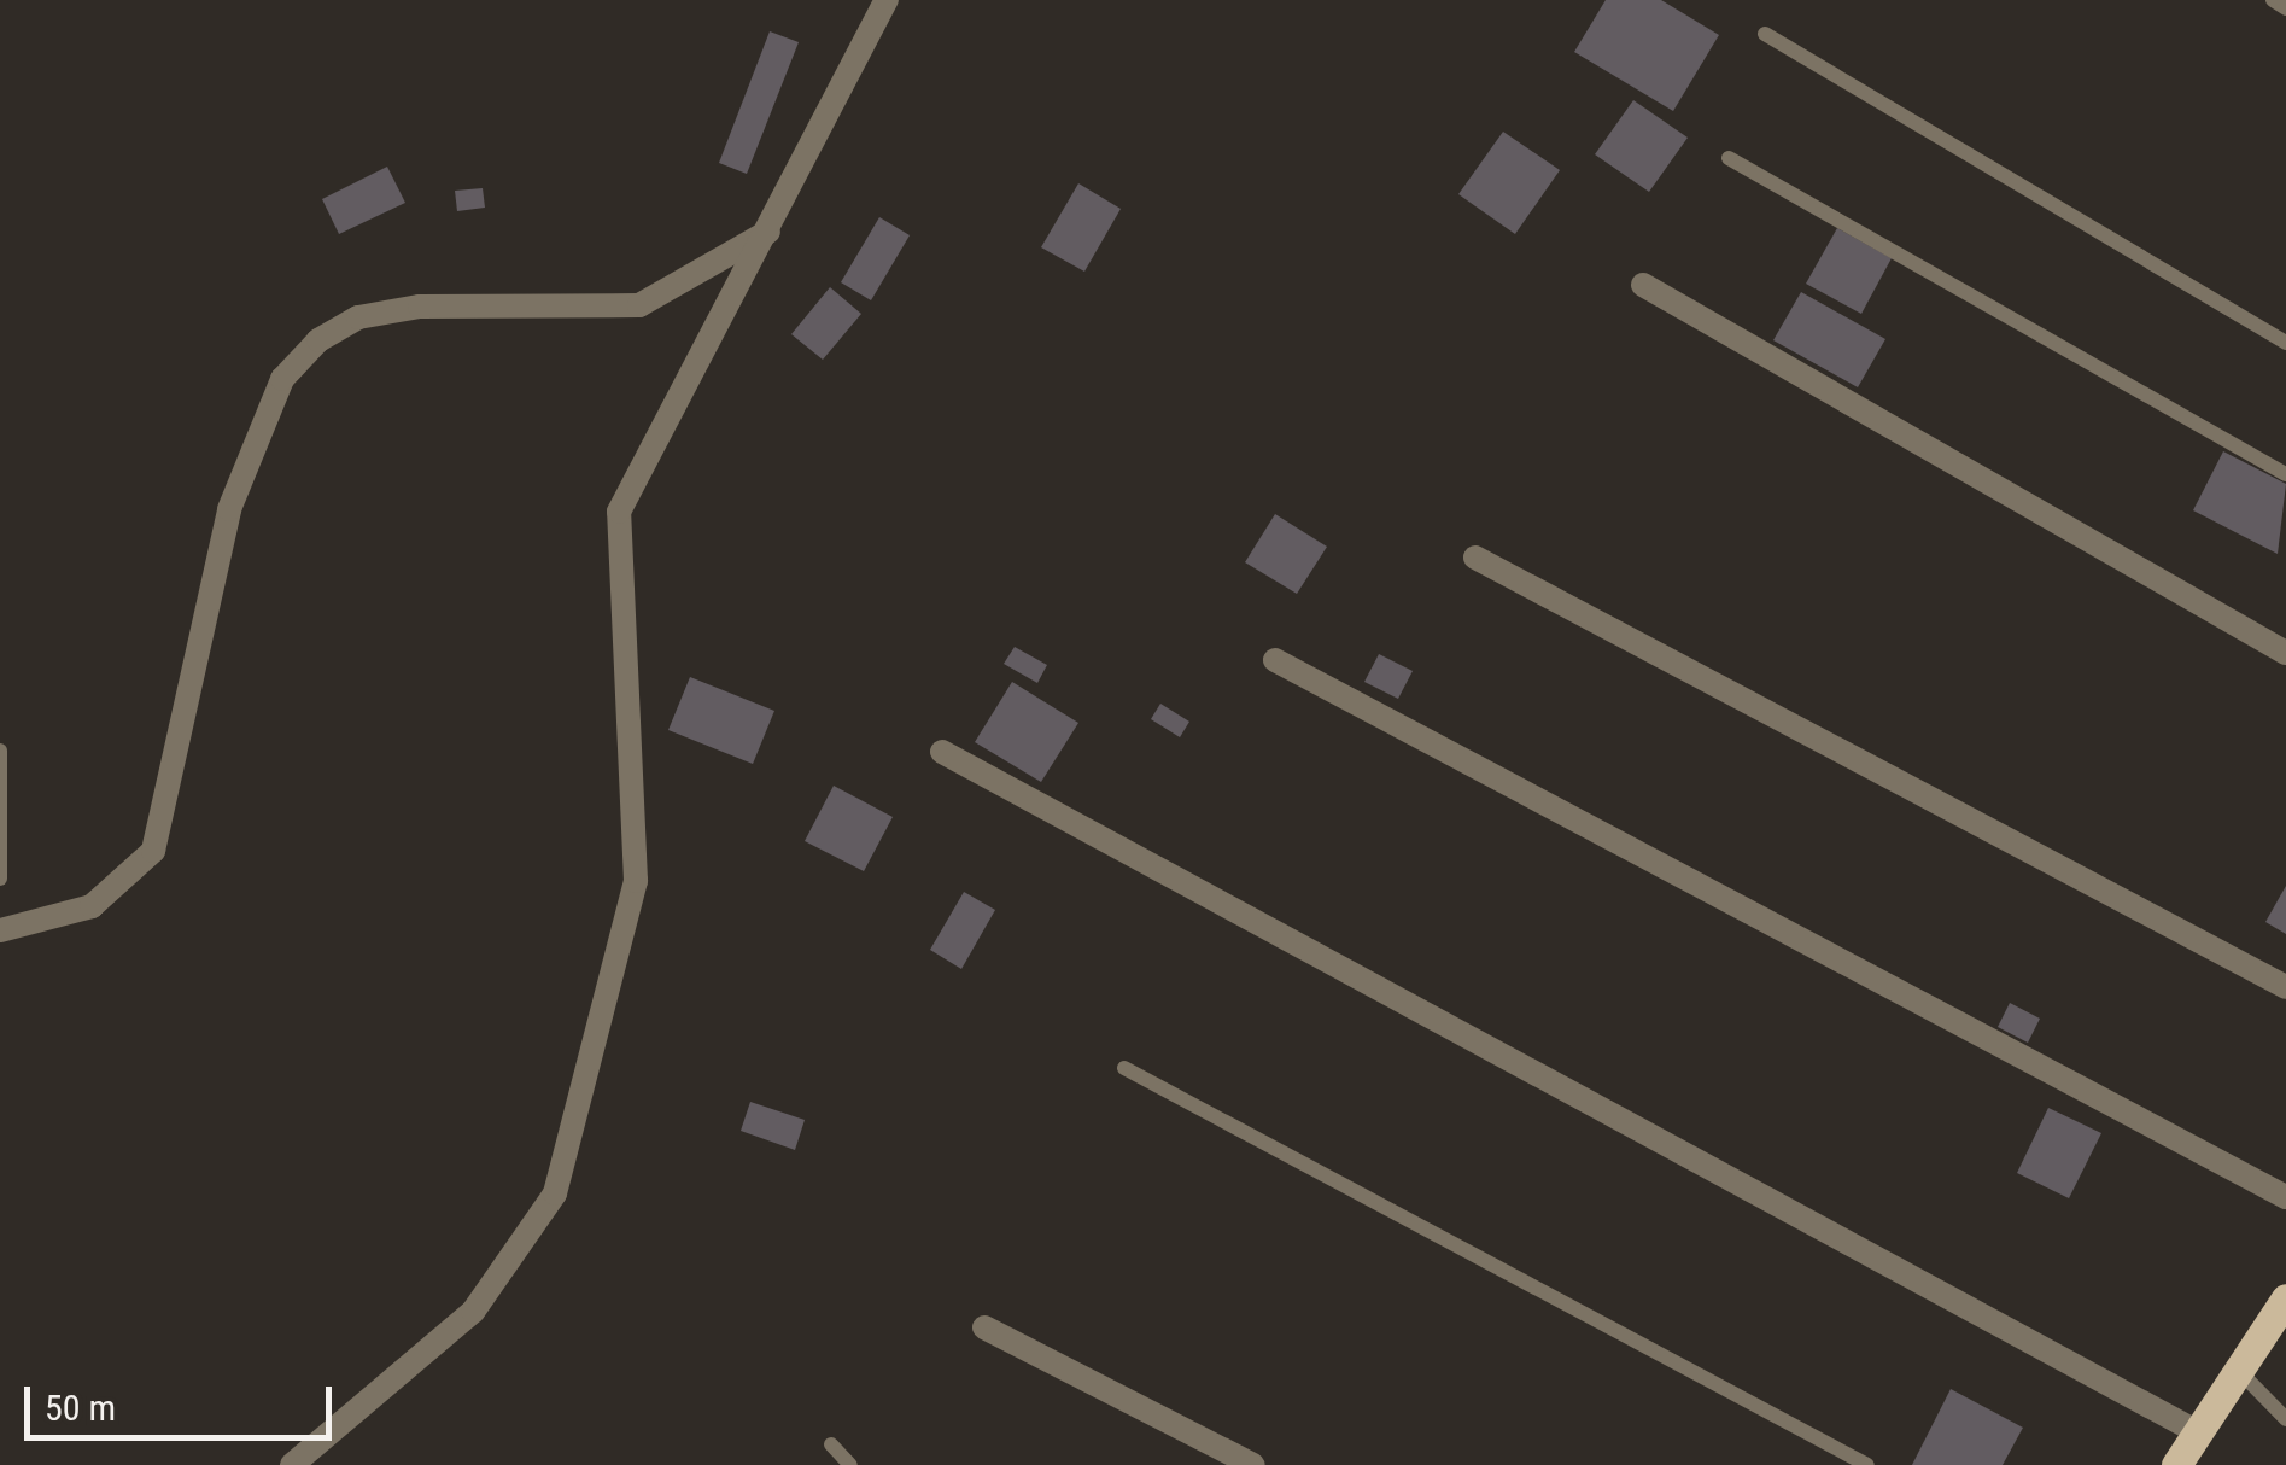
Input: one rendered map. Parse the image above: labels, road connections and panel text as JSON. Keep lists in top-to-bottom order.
{
  "scale_bar": "50 m"
}
